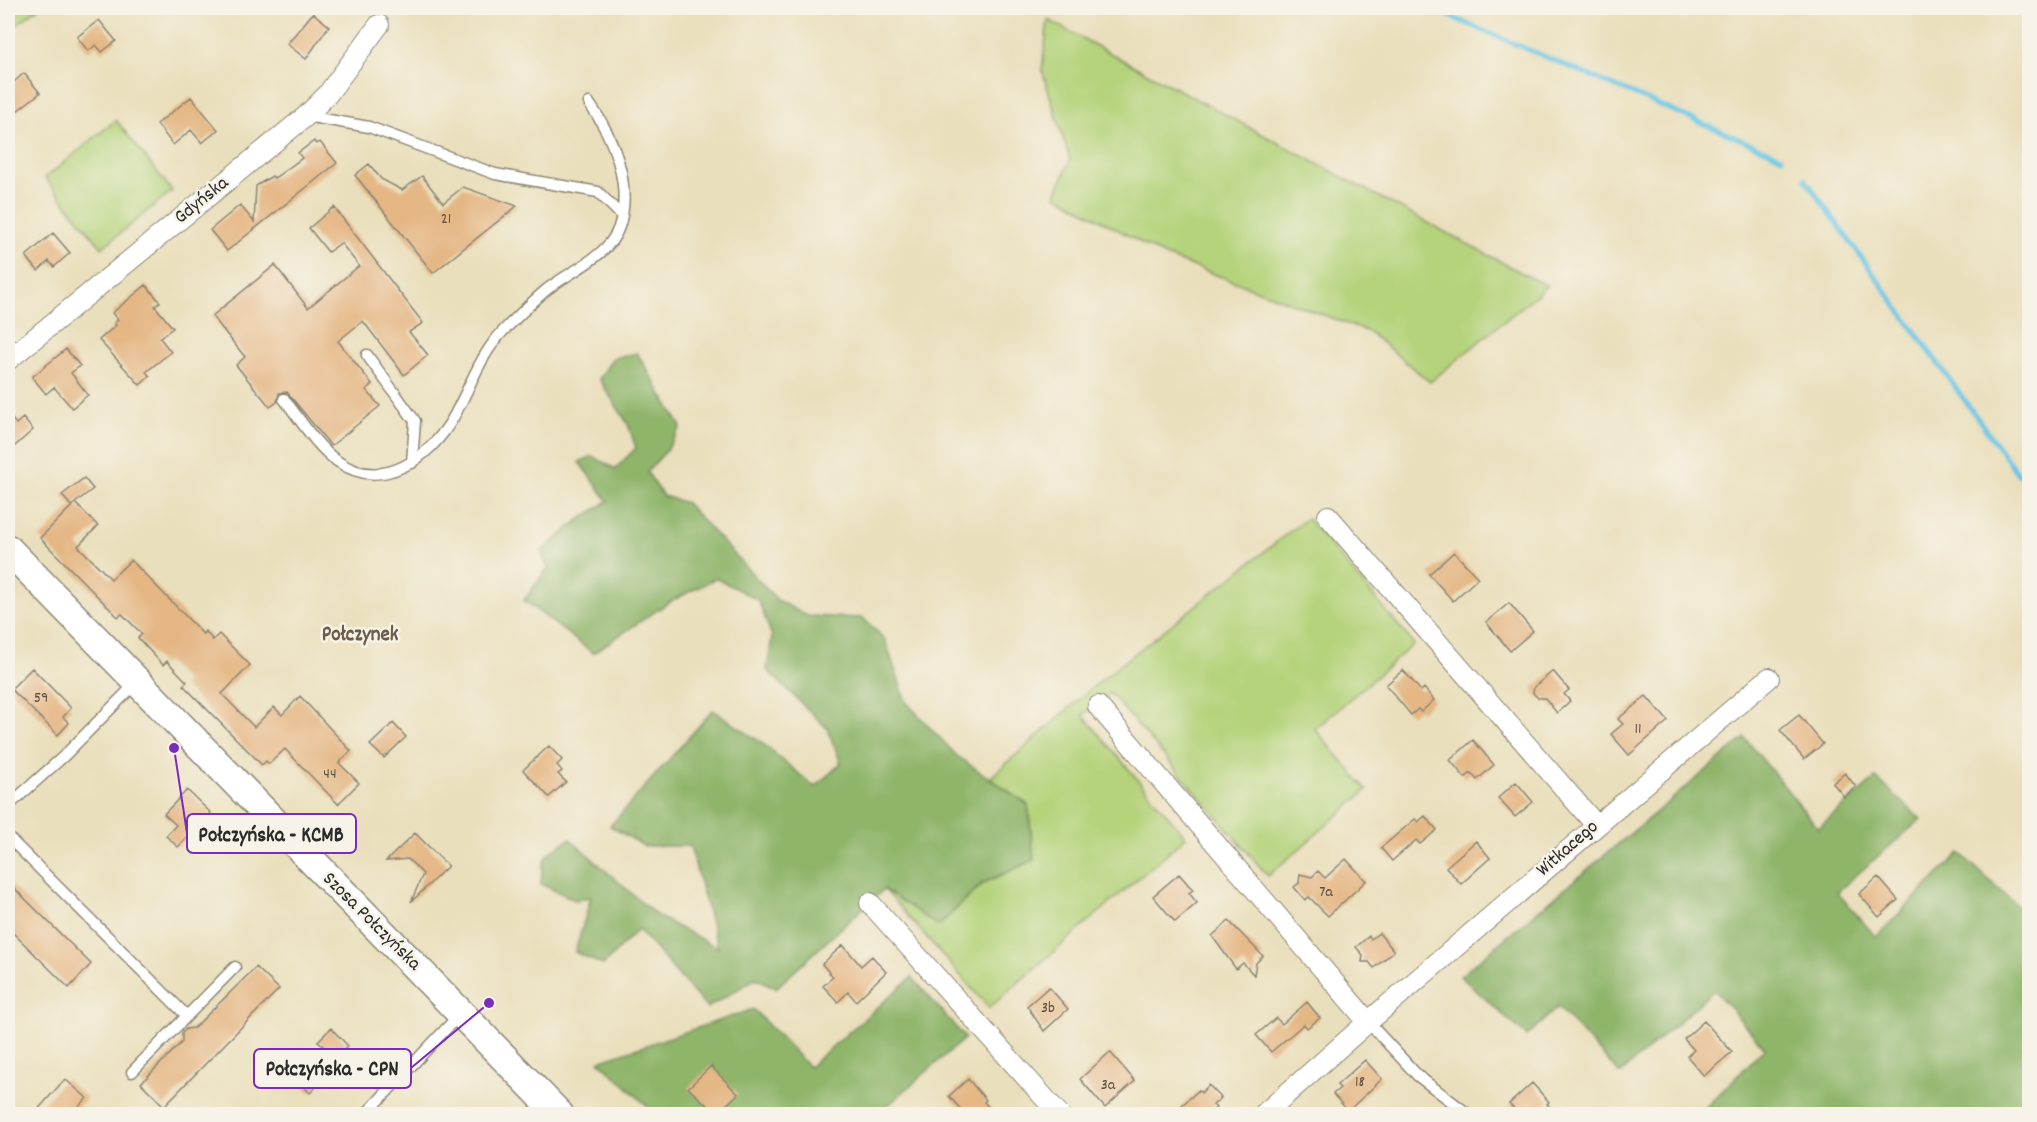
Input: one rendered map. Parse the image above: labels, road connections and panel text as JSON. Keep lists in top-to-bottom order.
{
  "streets": {
    "main road": ["Szosa Połczyńska"],
    "street": ["Gdyńska", "Witkacego"]
  },
  "districts": ["Połczynek"],
  "places": ["Połczyńska - KCMB", "Połczyńska - CPN"],
  "house_numbers": [
    "21",
    "59",
    "11",
    "44",
    "7a",
    "3b",
    "18",
    "3a"
  ]
}
